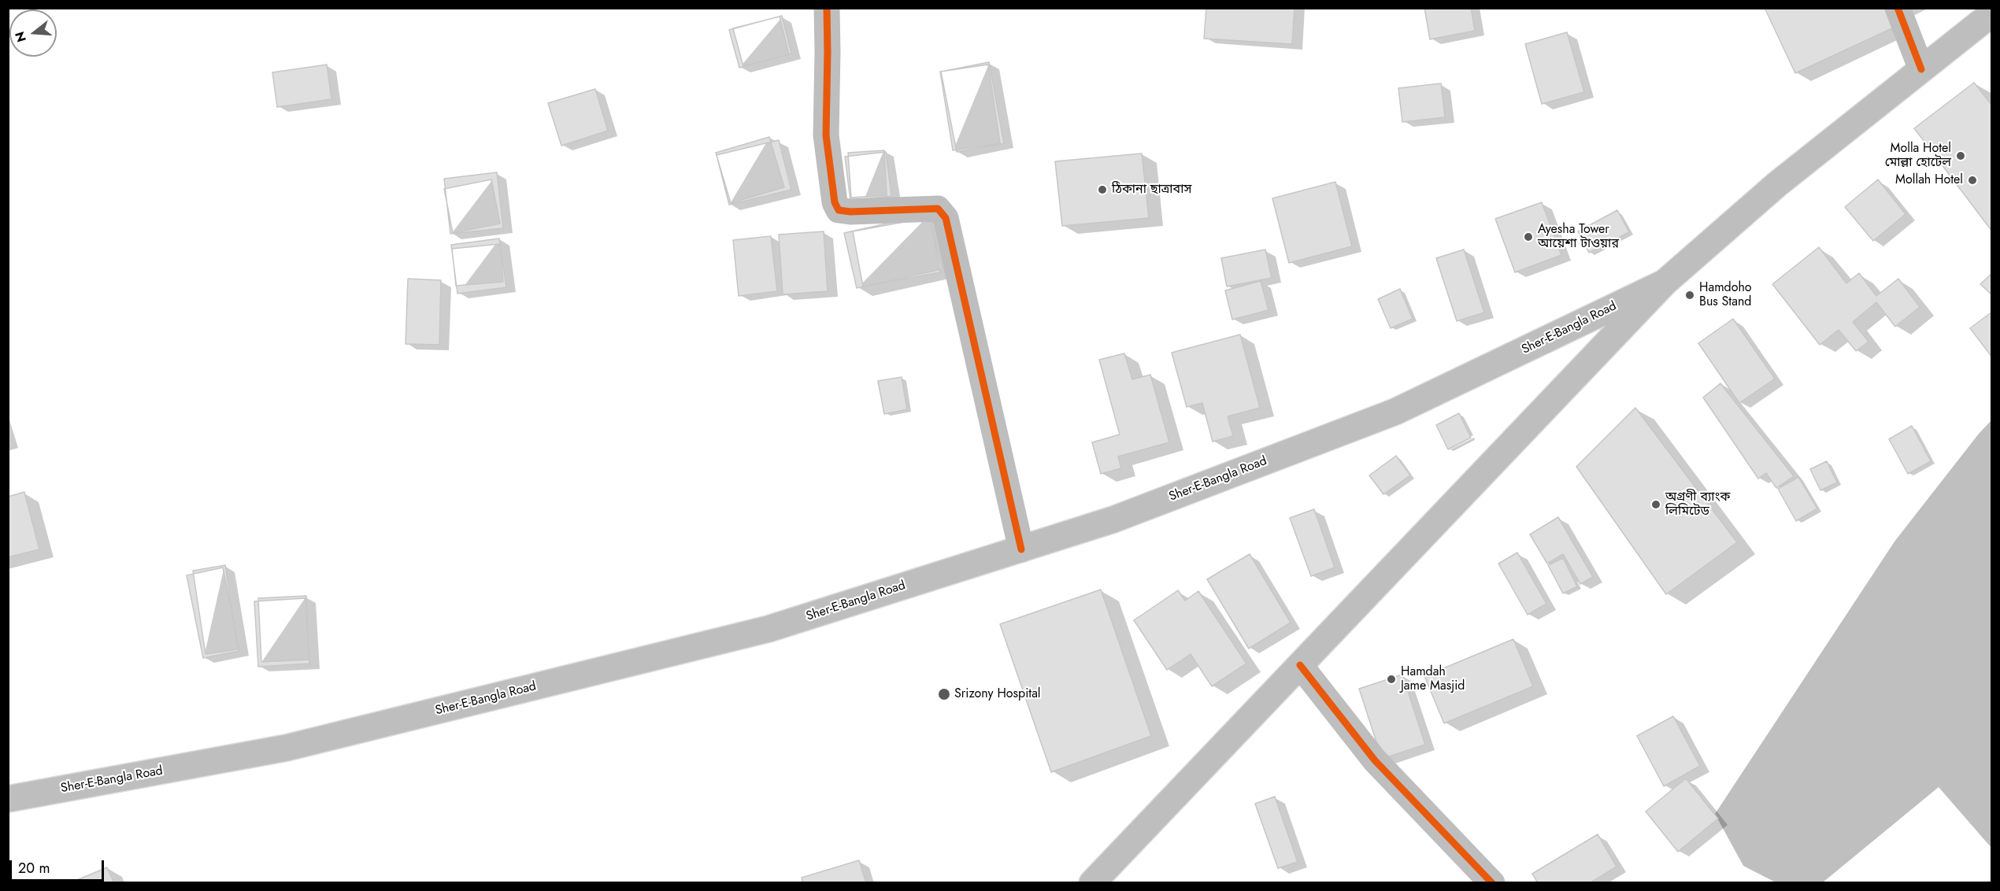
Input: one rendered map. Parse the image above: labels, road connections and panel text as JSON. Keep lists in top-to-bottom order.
{
  "streets": {
    "main road": ["Sher-E-Bangla Road"]
  },
  "places": [
    "Molla Hotel মোল্লা হোটেল",
    "Mollah Hotel",
    "ঠিকানা ছাত্রাবাস",
    "Ayesha Tower আয়েশা টাওয়ার",
    "Hamdoho Bus Stand",
    "অগ্রণী ব্যাংক লিমিটেড",
    "Hamdah Jame Masjid",
    "Srizony Hospital"
  ],
  "scale_bar": "20 m",
  "north": "left"
}
